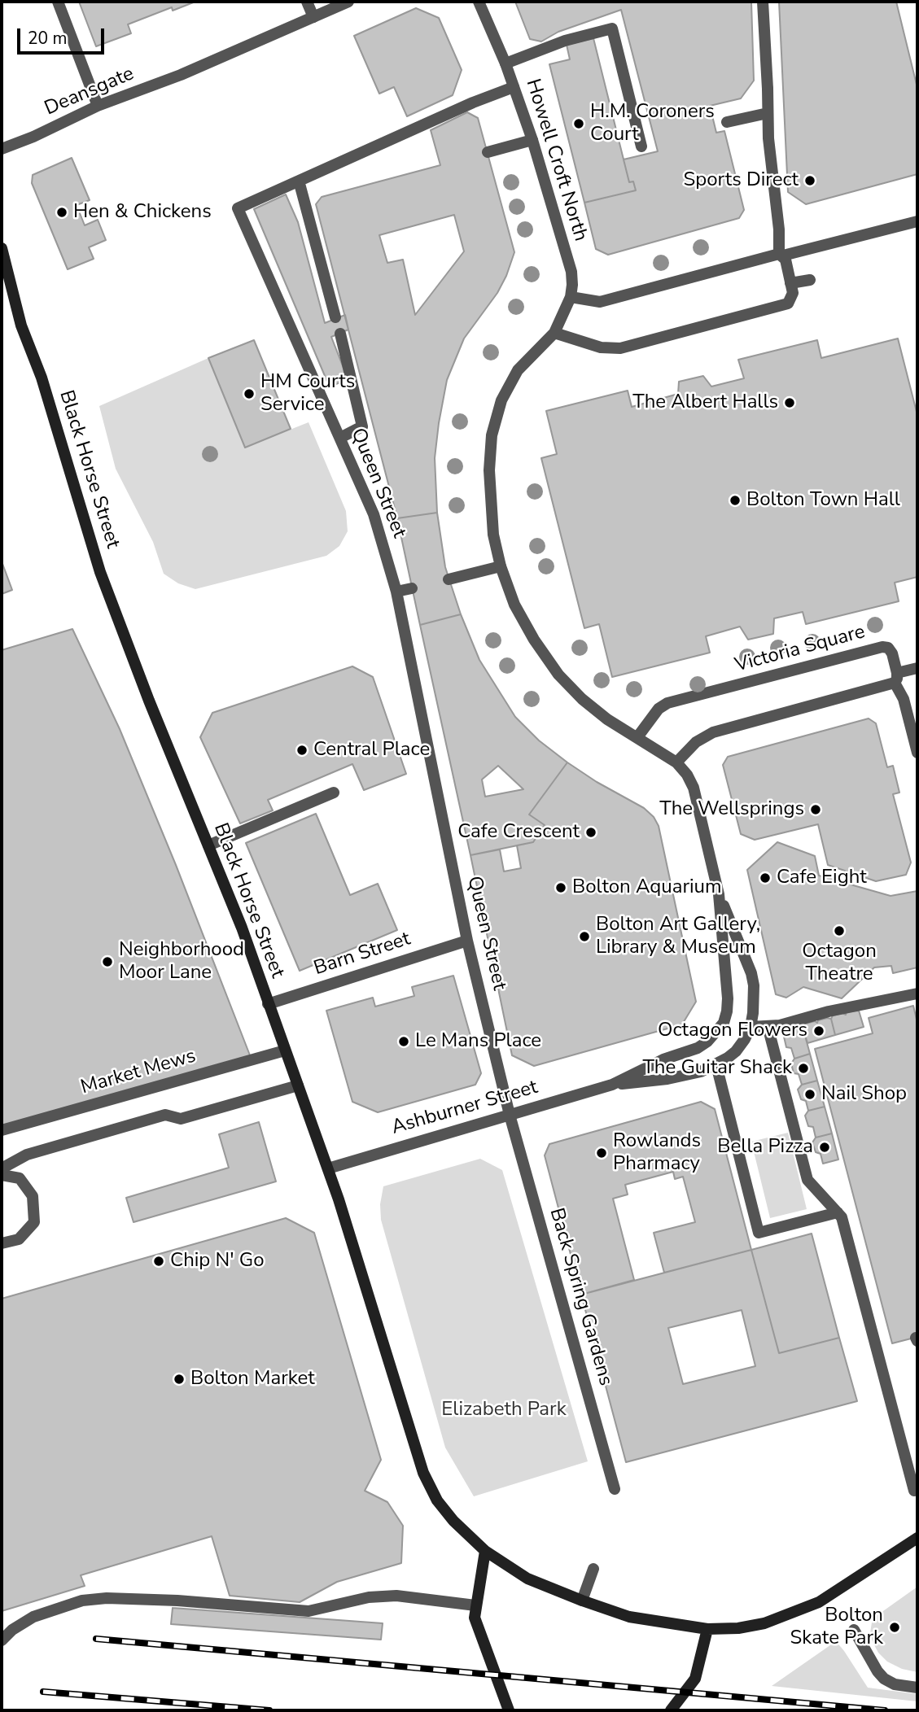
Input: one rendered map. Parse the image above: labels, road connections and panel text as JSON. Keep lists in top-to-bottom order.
{
  "streets": {
    "street": [
      "Deansgate",
      "Howell Croft North",
      "Black Horse Street",
      "Queen Street",
      "Victoria Square",
      "Barn Street",
      "Market Mews",
      "Ashburner Street",
      "Back Spring Gardens"
    ]
  },
  "crossings": [
    ["Howell Croft North", "Queen Street"],
    ["Howell Croft North", "Victoria Square"],
    ["Black Horse Street", "Barn Street"],
    ["Black Horse Street", "Market Mews"],
    ["Black Horse Street", "Ashburner Street"],
    ["Queen Street", "Barn Street"],
    ["Queen Street", "Ashburner Street"],
    ["Queen Street", "Back Spring Gardens"],
    ["Ashburner Street", "Back Spring Gardens"]
  ],
  "parks": ["Elizabeth Park"],
  "places": [
    "H.M. Coroners Court",
    "Sports Direct",
    "Hen & Chickens",
    "HM Courts Service",
    "The Albert Halls",
    "Bolton Town Hall",
    "Central Place",
    "The Wellsprings",
    "Cafe Crescent",
    "Cafe Eight",
    "Bolton Aquarium",
    "Octagon Theatre",
    "Bolton Art Gallery, Library & Museum",
    "Neighborhood Moor Lane",
    "Octagon Flowers",
    "Le Mans Place",
    "The Guitar Shack",
    "Nail Shop",
    "Bella Pizza",
    "Rowlands Pharmacy",
    "Chip N' Go",
    "Bolton Market",
    "Bolton Skate Park"
  ],
  "scale_bar": "20 m"
}
